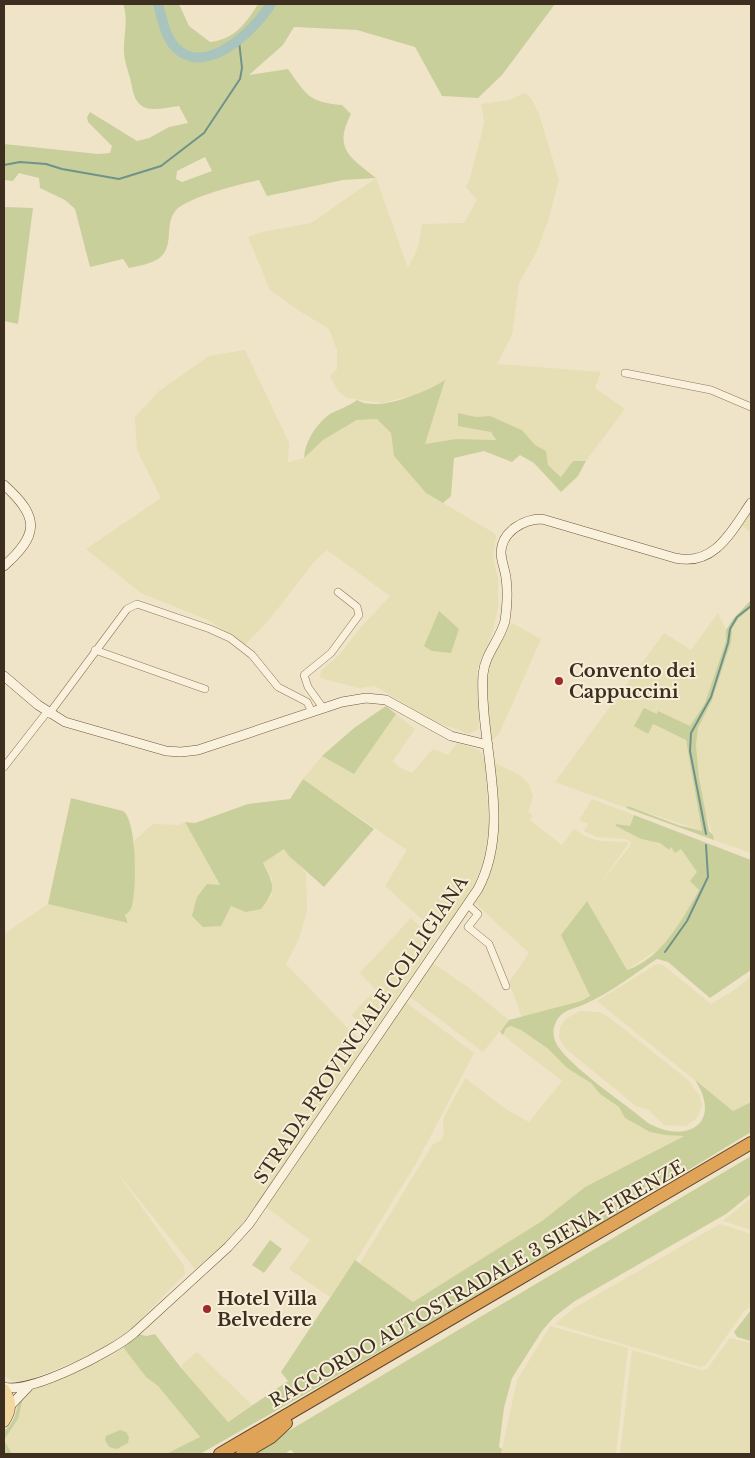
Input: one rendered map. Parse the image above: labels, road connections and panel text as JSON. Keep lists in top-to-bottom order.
{
  "streets": {
    "highway": ["RACCORDO AUTOSTRADALE 3 SIENA-FIRENZE"],
    "main road": ["STRADA PROVINCIALE COLLIGIANA"]
  },
  "places": ["Convento dei Cappuccini", "Hotel Villa Belvedere"]
}
